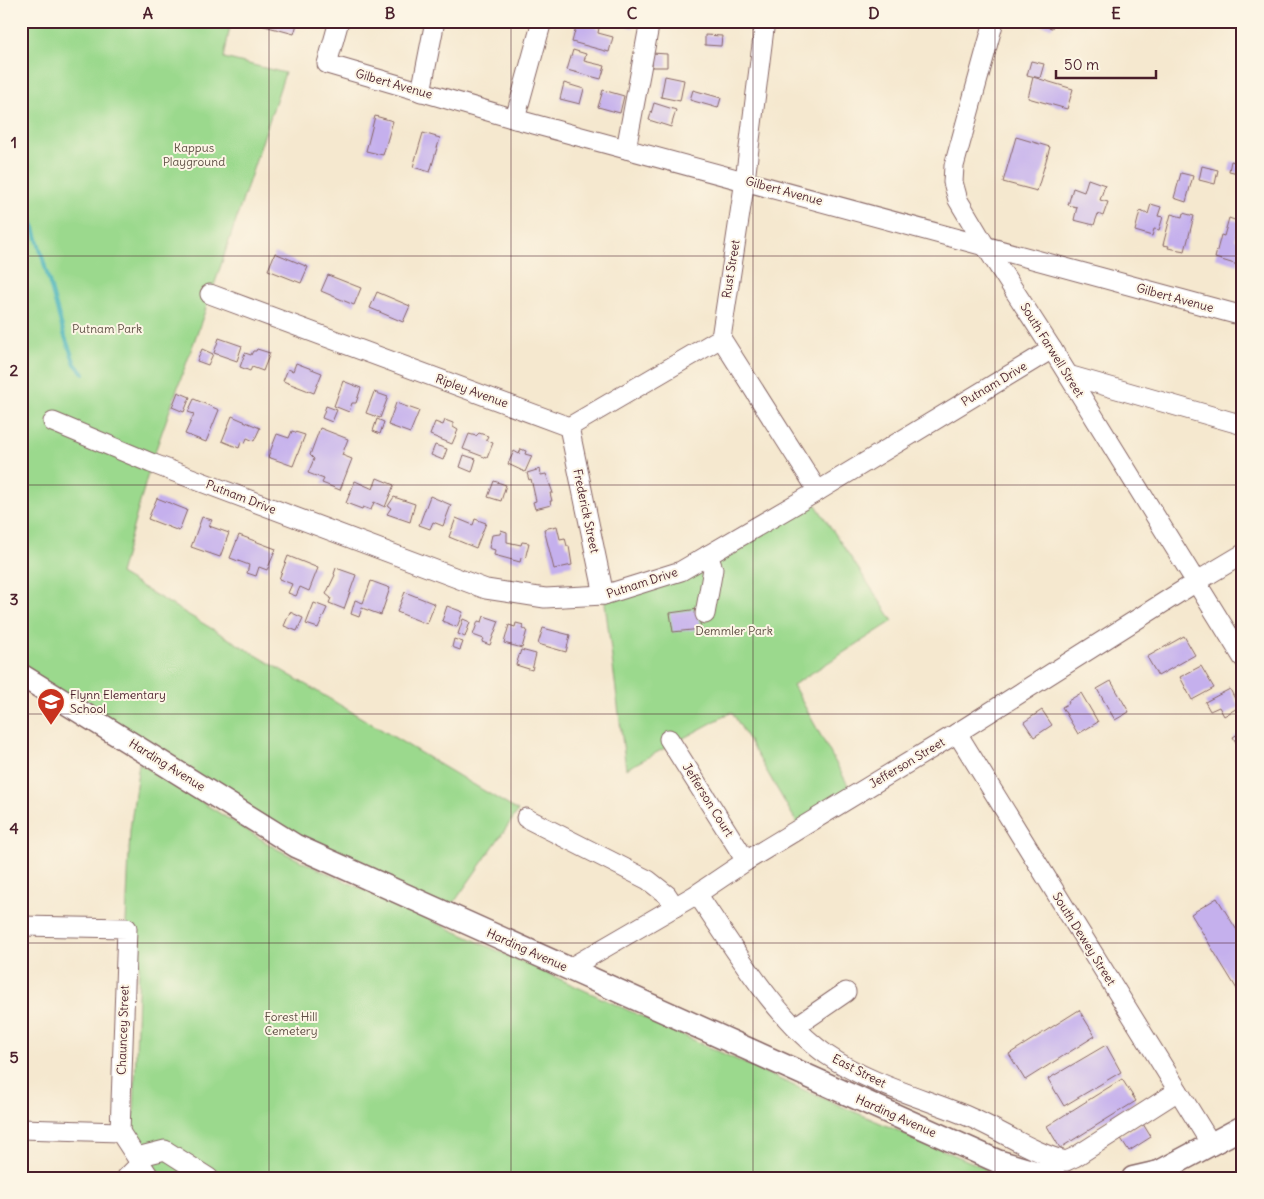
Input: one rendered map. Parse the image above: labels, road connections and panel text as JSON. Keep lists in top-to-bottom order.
{
  "streets": {
    "main road": ["Harding Avenue"],
    "street": [
      "Gilbert Avenue",
      "Rust Street",
      "South Farwell Street",
      "Putnam Drive",
      "Ripley Avenue",
      "Frederick Street",
      "Jefferson Street",
      "Jefferson Court",
      "South Dewey Street",
      "Chauncey Street",
      "East Street"
    ]
  },
  "crossings": [
    ["Gilbert Avenue", "Rust Street"],
    ["Gilbert Avenue", "South Farwell Street"],
    ["South Farwell Street", "Putnam Drive"],
    ["South Farwell Street", "Jefferson Street"],
    ["Putnam Drive", "Frederick Street"],
    ["Ripley Avenue", "Frederick Street"],
    ["Jefferson Street", "Harding Avenue"],
    ["Jefferson Street", "Jefferson Court"],
    ["Jefferson Street", "South Dewey Street"],
    ["Jefferson Street", "East Street"],
    ["Harding Avenue", "East Street"]
  ],
  "parks": [
    "Kappus Playground",
    "Putnam Park",
    "Demmler Park",
    "Forest Hill Cemetery"
  ],
  "places": {
    "school or university": ["Flynn Elementary School"]
  },
  "scale_bar": "50 m",
  "grid": {
    "columns": [
      "A",
      "B",
      "C",
      "D",
      "E"
    ],
    "rows": [
      "1",
      "2",
      "3",
      "4",
      "5"
    ]
  }
}
